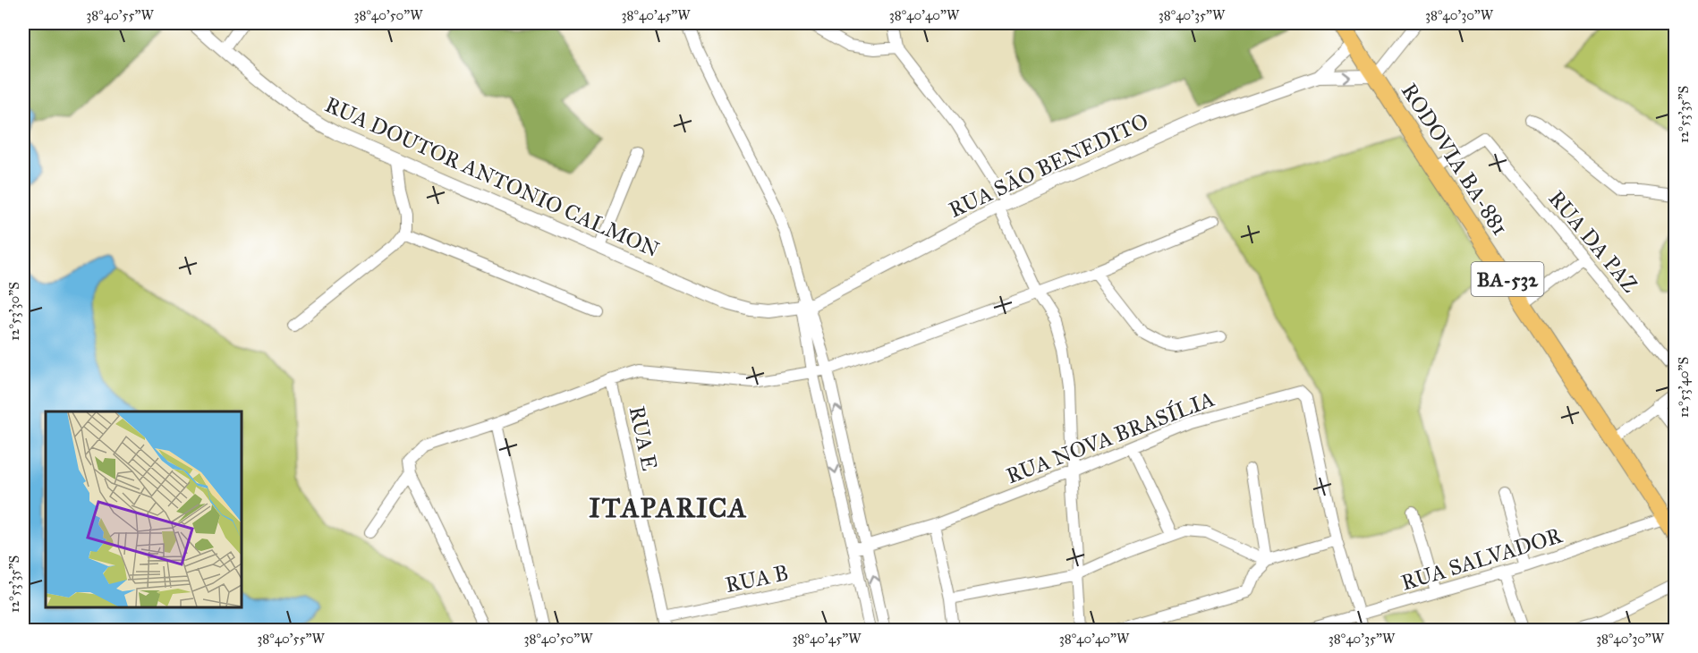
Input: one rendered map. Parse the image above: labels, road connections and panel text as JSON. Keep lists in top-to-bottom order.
{
  "streets": {
    "main road": ["RODOVIA BA-881", "BA-532"],
    "street": [
      "RUA SÃO BENEDITO",
      "RUA DOUTOR ANTONIO CALMON",
      "RUA DA PAZ",
      "RUA NOVA BRASÍLIA",
      "RUA E",
      "RUA SALVADOR",
      "RUA B"
    ]
  },
  "crossings": [
    ["RODOVIA BA-881", "RUA SÃO BENEDITO"],
    ["RODOVIA BA-881", "RUA DA PAZ"],
    ["RODOVIA BA-881", "RUA SALVADOR"],
    ["RUA SÃO BENEDITO", "RUA DOUTOR ANTONIO CALMON"],
    ["RUA NOVA BRASÍLIA", "RUA SALVADOR"],
    ["RUA E", "RUA B"]
  ],
  "districts": ["ITAPARICA"],
  "coordinates": [
    "38°40'55\"W",
    "38°40'50\"W",
    "38°40'45\"W",
    "38°40'40\"W",
    "38°40'35\"W",
    "38°40'30\"W",
    "12°53'35\"S",
    "12°53'30\"S",
    "12°53'40\"S"
  ]
}
